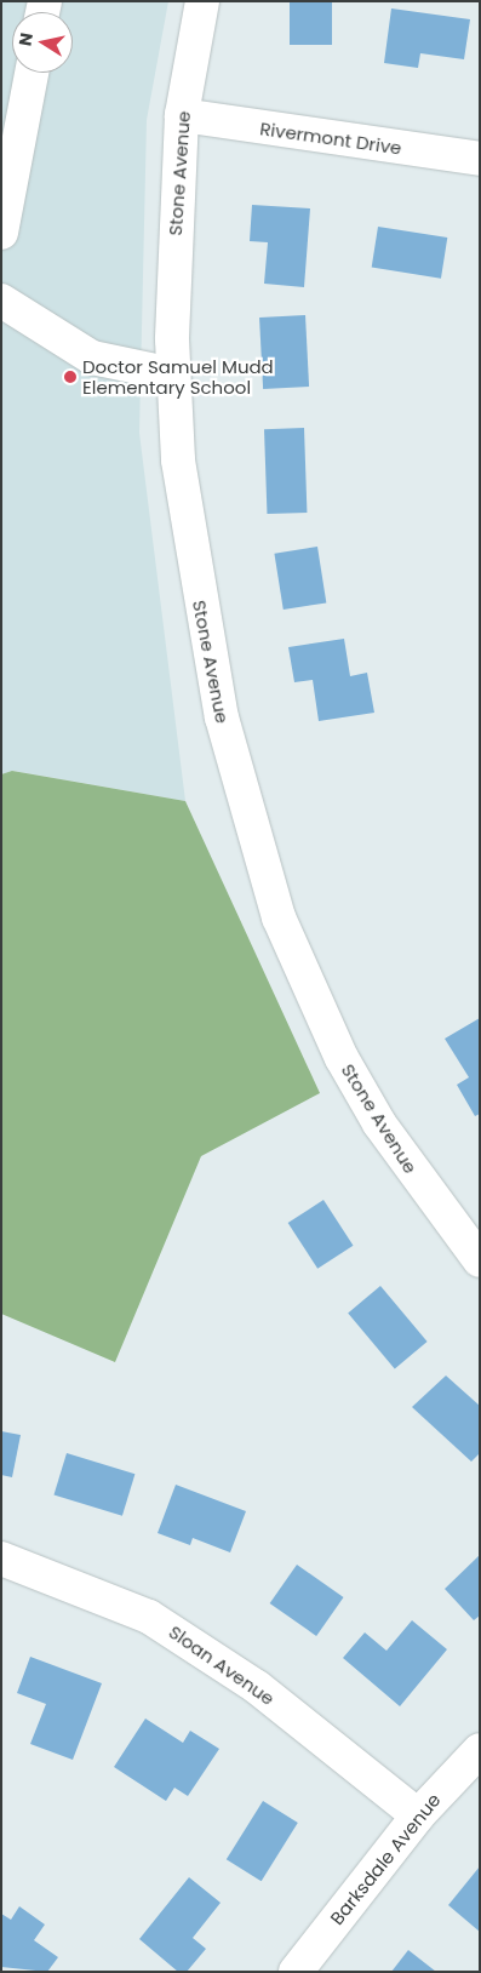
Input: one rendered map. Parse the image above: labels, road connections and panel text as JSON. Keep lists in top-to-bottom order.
{
  "streets": {
    "street": [
      "Rivermont Drive",
      "Stone Avenue",
      "Sloan Avenue",
      "Barksdale Avenue"
    ]
  },
  "crossings": [
    ["Rivermont Drive", "Stone Avenue"],
    ["Sloan Avenue", "Barksdale Avenue"]
  ],
  "places": ["Doctor Samuel Mudd Elementary School"],
  "north": "left"
}
